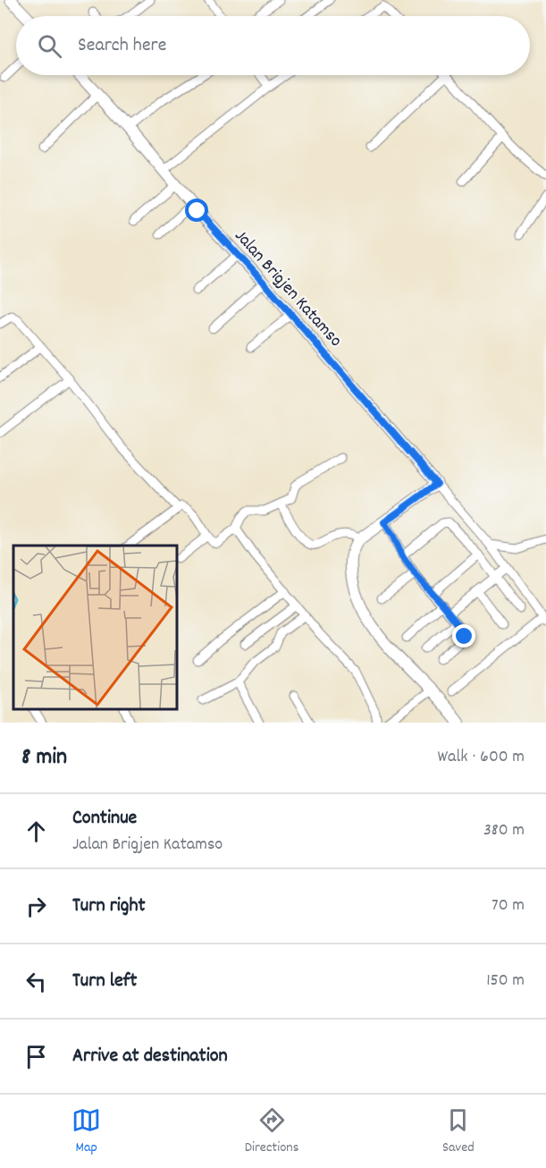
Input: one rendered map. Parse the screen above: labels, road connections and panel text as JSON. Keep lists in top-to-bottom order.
{
  "streets": {
    "main road": ["Jalan Brigjen Katamso"]
  },
  "page": {
    "search": "Search here",
    "heading": ["8 min", "Walk · 600 m"],
    "list": [
      ["Continue", "Jalan Brigjen Katamso", "380 m"],
      ["Turn right", "70 m"],
      ["Turn left", "150 m"],
      "Arrive at destination"
    ],
    "nav": ["Map", "Directions", "Saved"]
  }
}
